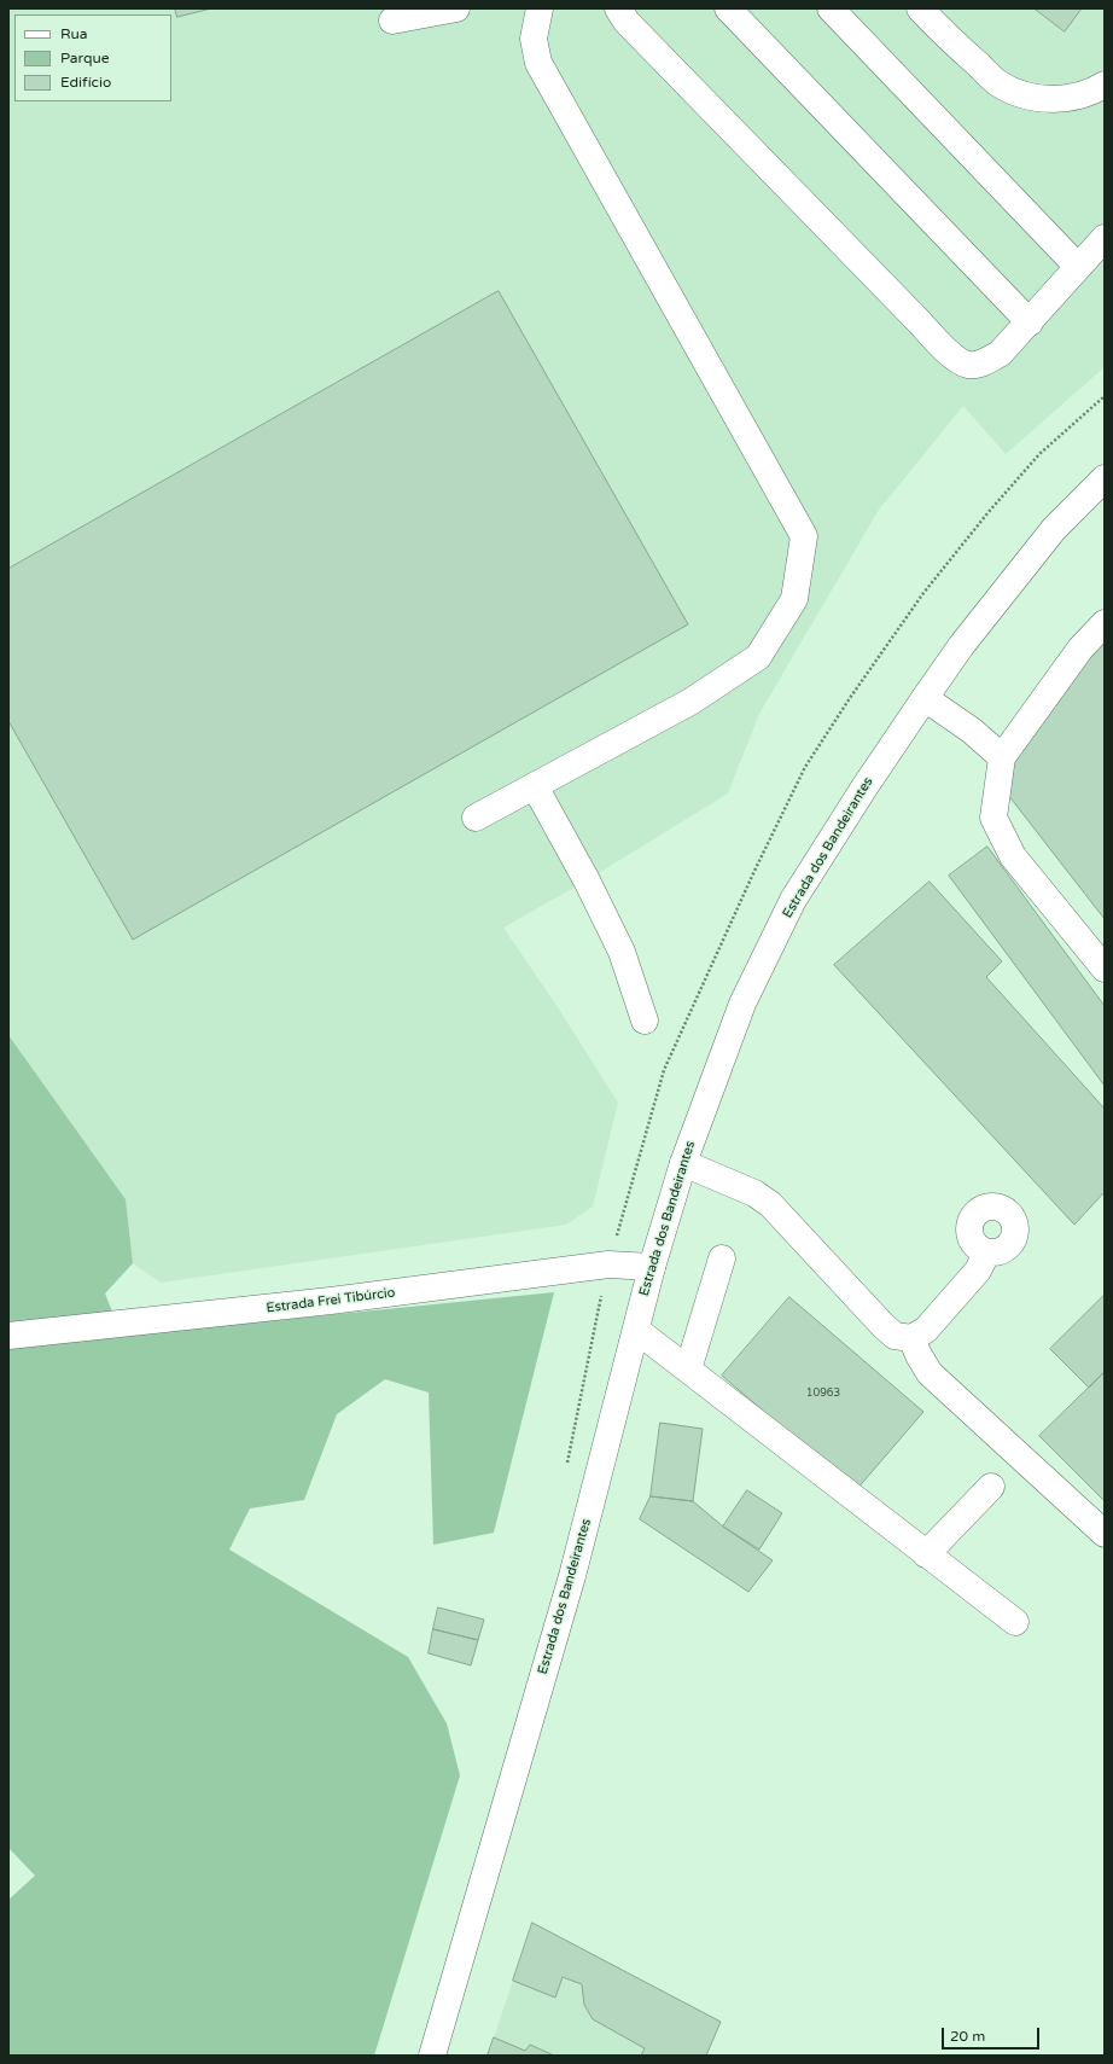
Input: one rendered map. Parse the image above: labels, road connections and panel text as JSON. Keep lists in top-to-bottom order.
{
  "streets": {
    "main road": ["Estrada dos Bandeirantes", "Estrada Frei Tibúrcio"]
  },
  "crossings": [
    ["Estrada dos Bandeirantes", "Estrada Frei Tibúrcio"]
  ],
  "house_numbers": ["10963"],
  "legend": ["Rua", "Parque", "Edifício"],
  "scale_bar": "20 m"
}
